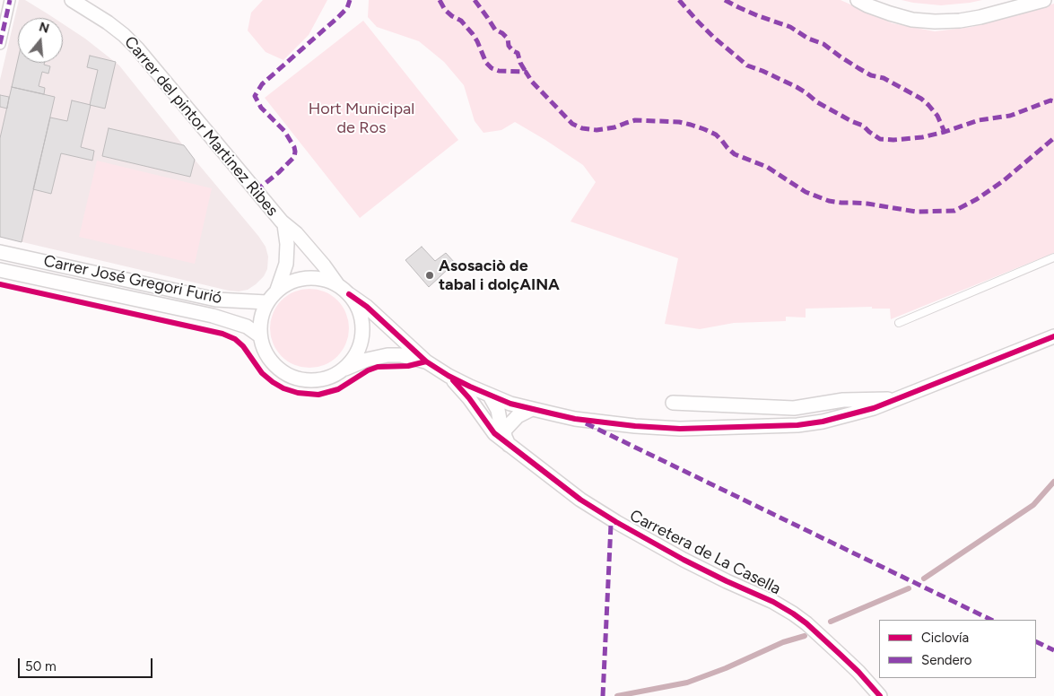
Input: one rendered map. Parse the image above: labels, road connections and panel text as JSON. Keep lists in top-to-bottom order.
{
  "streets": {
    "street": ["Carrer del pintor Martinez Ribes", "Carrer José Gregori Furió", "Carretera de La Casella"]
  },
  "crossings": [
    ["Carrer del pintor Martinez Ribes", "Carrer José Gregori Furió"]
  ],
  "parks": ["Hort Municipal de Ros"],
  "places": ["Asosaciò de tabal i dolçAINA"],
  "legend": ["Ciclovía", "Sendero"],
  "scale_bar": "50 m",
  "north": "top"
}
